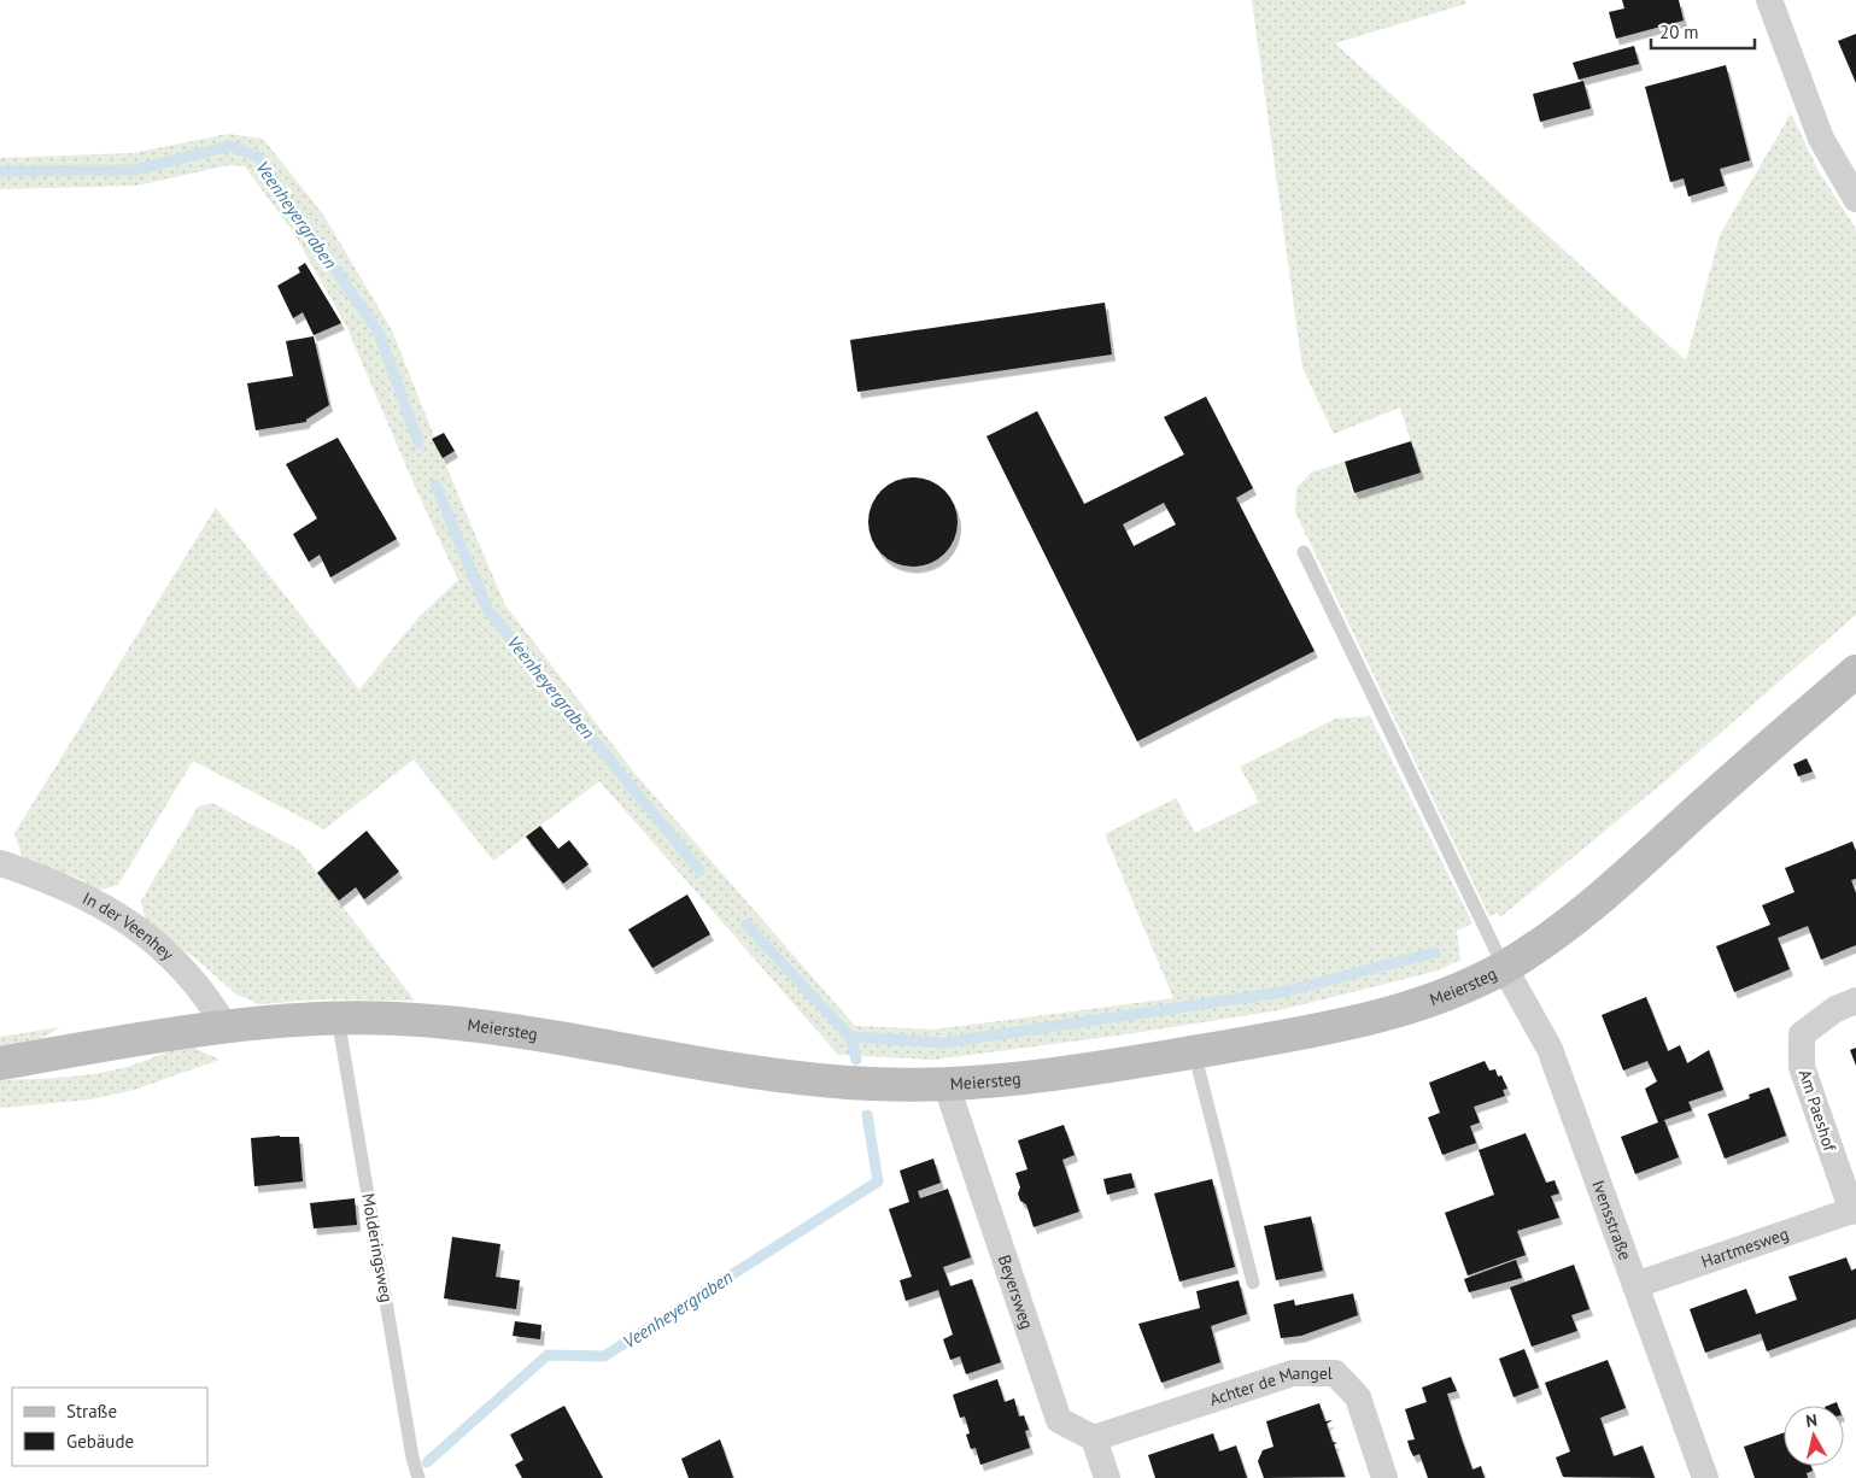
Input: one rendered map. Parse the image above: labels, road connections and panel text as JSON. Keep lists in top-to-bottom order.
{
  "streets": {
    "street": [
      "In der Veenhey",
      "Meiersteg",
      "Am Paeshof",
      "Ivensstraße",
      "Hartmesweg",
      "Beyersweg",
      "Achter de Mangel"
    ],
    "lane": ["Molderingsweg"]
  },
  "crossings": [
    ["In der Veenhey", "Meiersteg"],
    ["Meiersteg", "Ivensstraße"],
    ["Meiersteg", "Molderingsweg"],
    ["Meiersteg", "Beyersweg"],
    ["Am Paeshof", "Hartmesweg"],
    ["Ivensstraße", "Hartmesweg"],
    ["Beyersweg", "Achter de Mangel"]
  ],
  "water": ["Veenheyergraben"],
  "legend": ["Straße", "Gebäude"],
  "scale_bar": "20 m",
  "north": "top"
}
